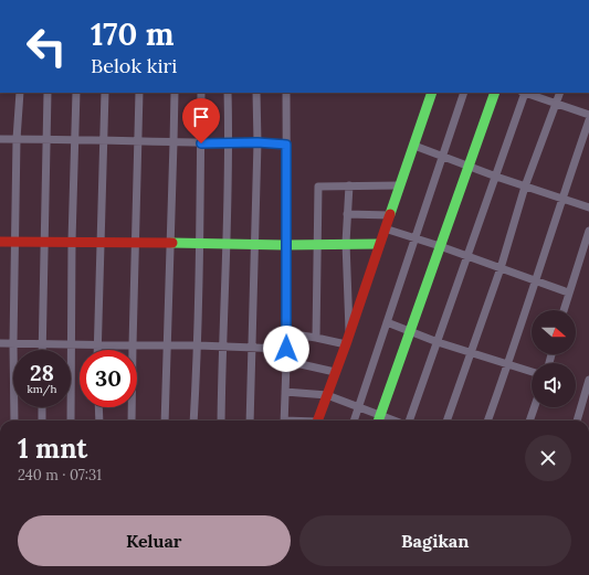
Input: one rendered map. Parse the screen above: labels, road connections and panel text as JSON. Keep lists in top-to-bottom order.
{
  "north": "right",
  "page": {
    "turn": ["170 m", "Belok kiri"],
    "speed": "28 km/h",
    "limit": "30",
    "heading": ["1 mnt", "240 m · 07:31"],
    "buttons": ["Keluar", "Bagikan"]
  }
}
